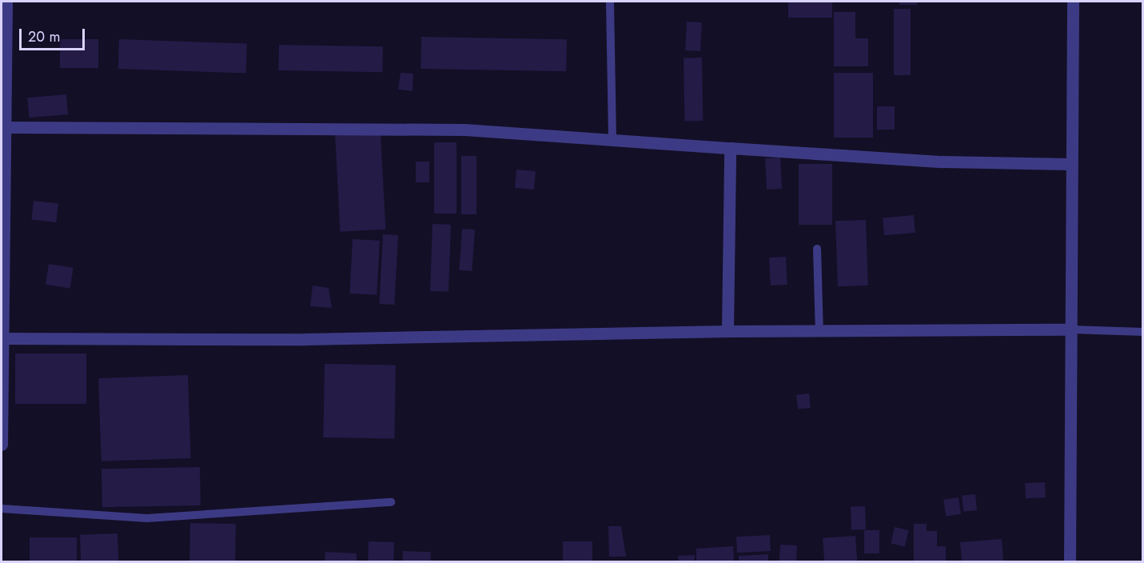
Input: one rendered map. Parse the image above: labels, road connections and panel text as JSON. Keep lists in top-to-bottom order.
{
  "scale_bar": "20 m"
}
